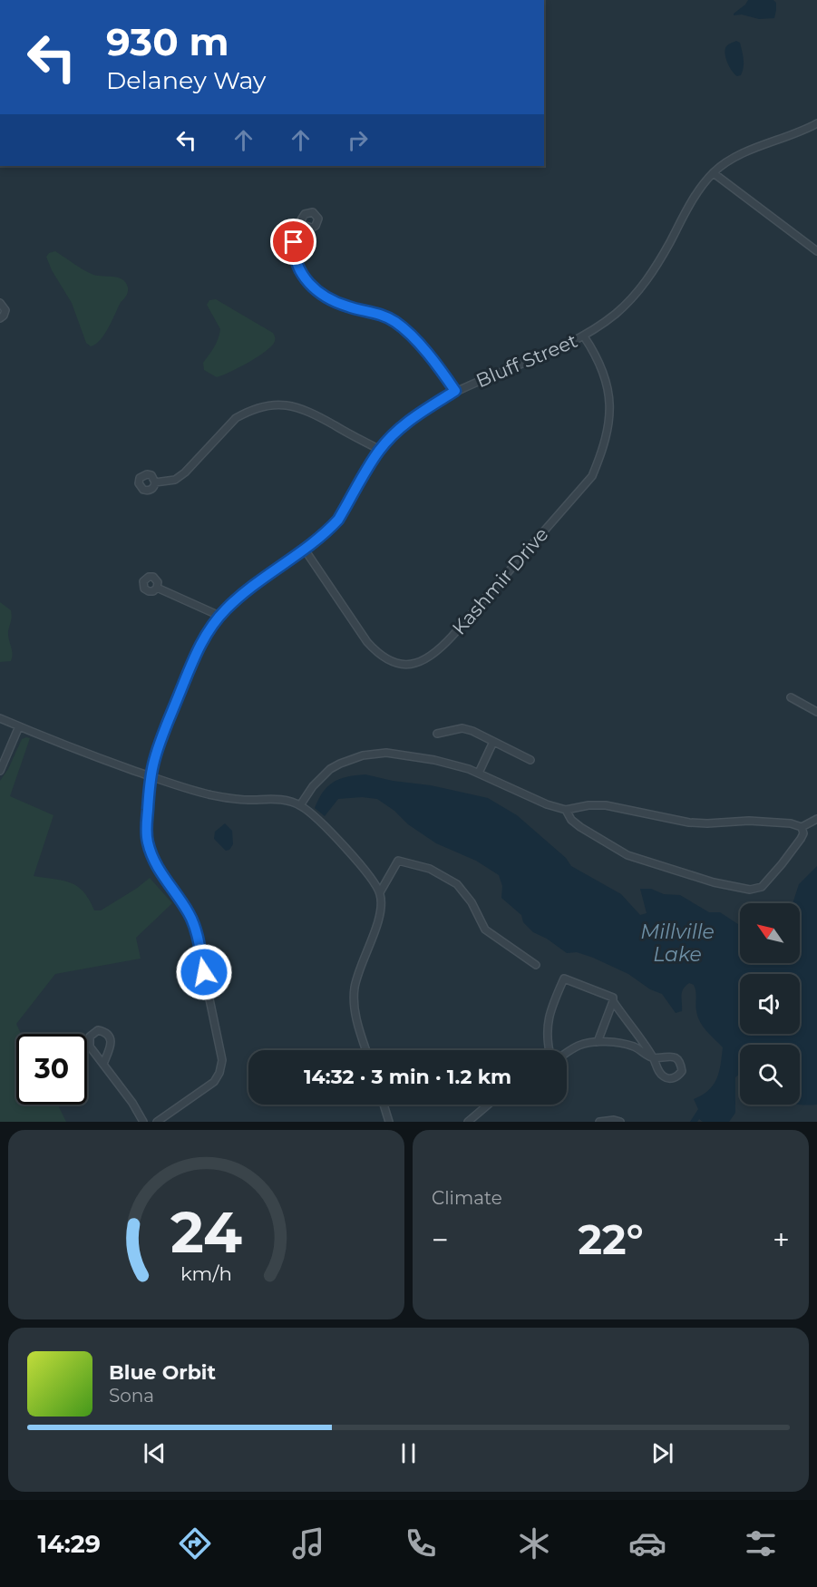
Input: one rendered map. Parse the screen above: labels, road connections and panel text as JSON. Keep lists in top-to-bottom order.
{
  "streets": {
    "street": ["Bluff Street", "Kashmir Drive"]
  },
  "crossings": [
    ["Bluff Street", "Kashmir Drive"]
  ],
  "water": ["Millville Lake"],
  "north": "top left",
  "page": {
    "turn": ["930 m", "Delaney Way"],
    "limit": "30",
    "trip": "14:32 · 3 min · 1.2 km",
    "tile": "Climate",
    "heat": ["−", "22°", "+"],
    "song": ["Blue Orbit", "Sona"],
    "tabs": "14:29",
    "gauge": ["24", "km/h"]
  }
}
